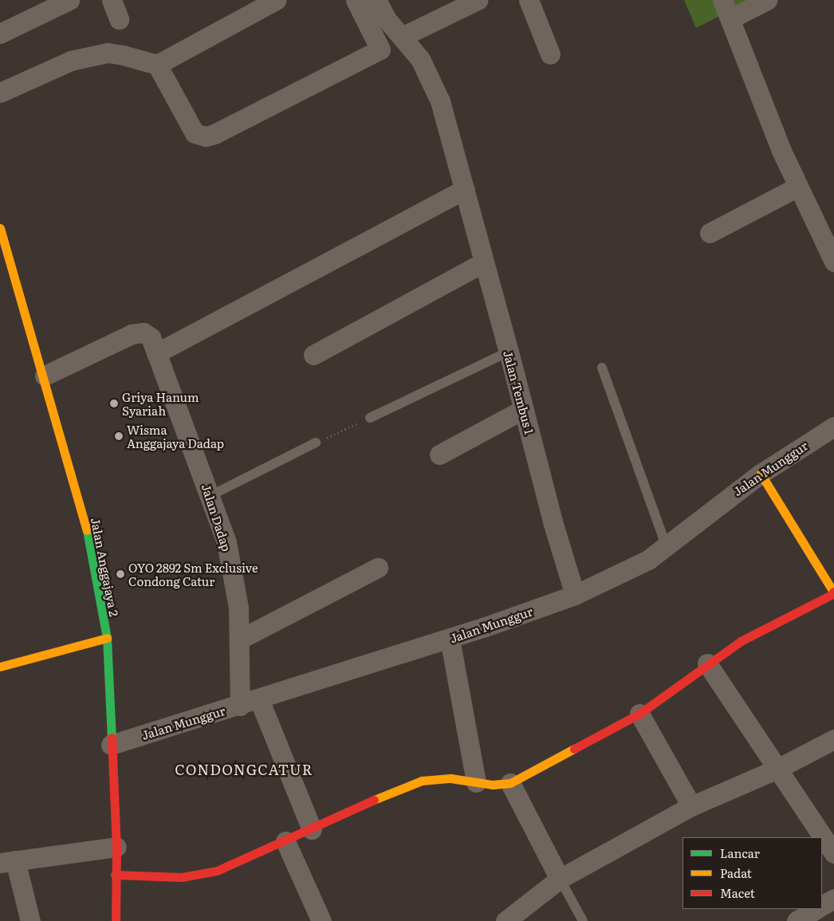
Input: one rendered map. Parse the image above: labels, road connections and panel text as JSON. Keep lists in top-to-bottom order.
{
  "streets": {
    "street": [
      "Jalan Tembus 1",
      "Jalan Munggur",
      "Jalan Dadap",
      "Jalan Anggajaya 2"
    ]
  },
  "crossings": [
    ["Jalan Tembus 1", "Jalan Munggur"],
    ["Jalan Munggur", "Jalan Dadap"],
    ["Jalan Munggur", "Jalan Anggajaya 2"]
  ],
  "districts": ["CONDONGCATUR"],
  "places": ["Griya Hanum Syariah", "Wisma Anggajaya Dadap", "OYO 2892 Sm Exclusive Condong Catur"],
  "legend": ["Lancar", "Padat", "Macet"]
}
